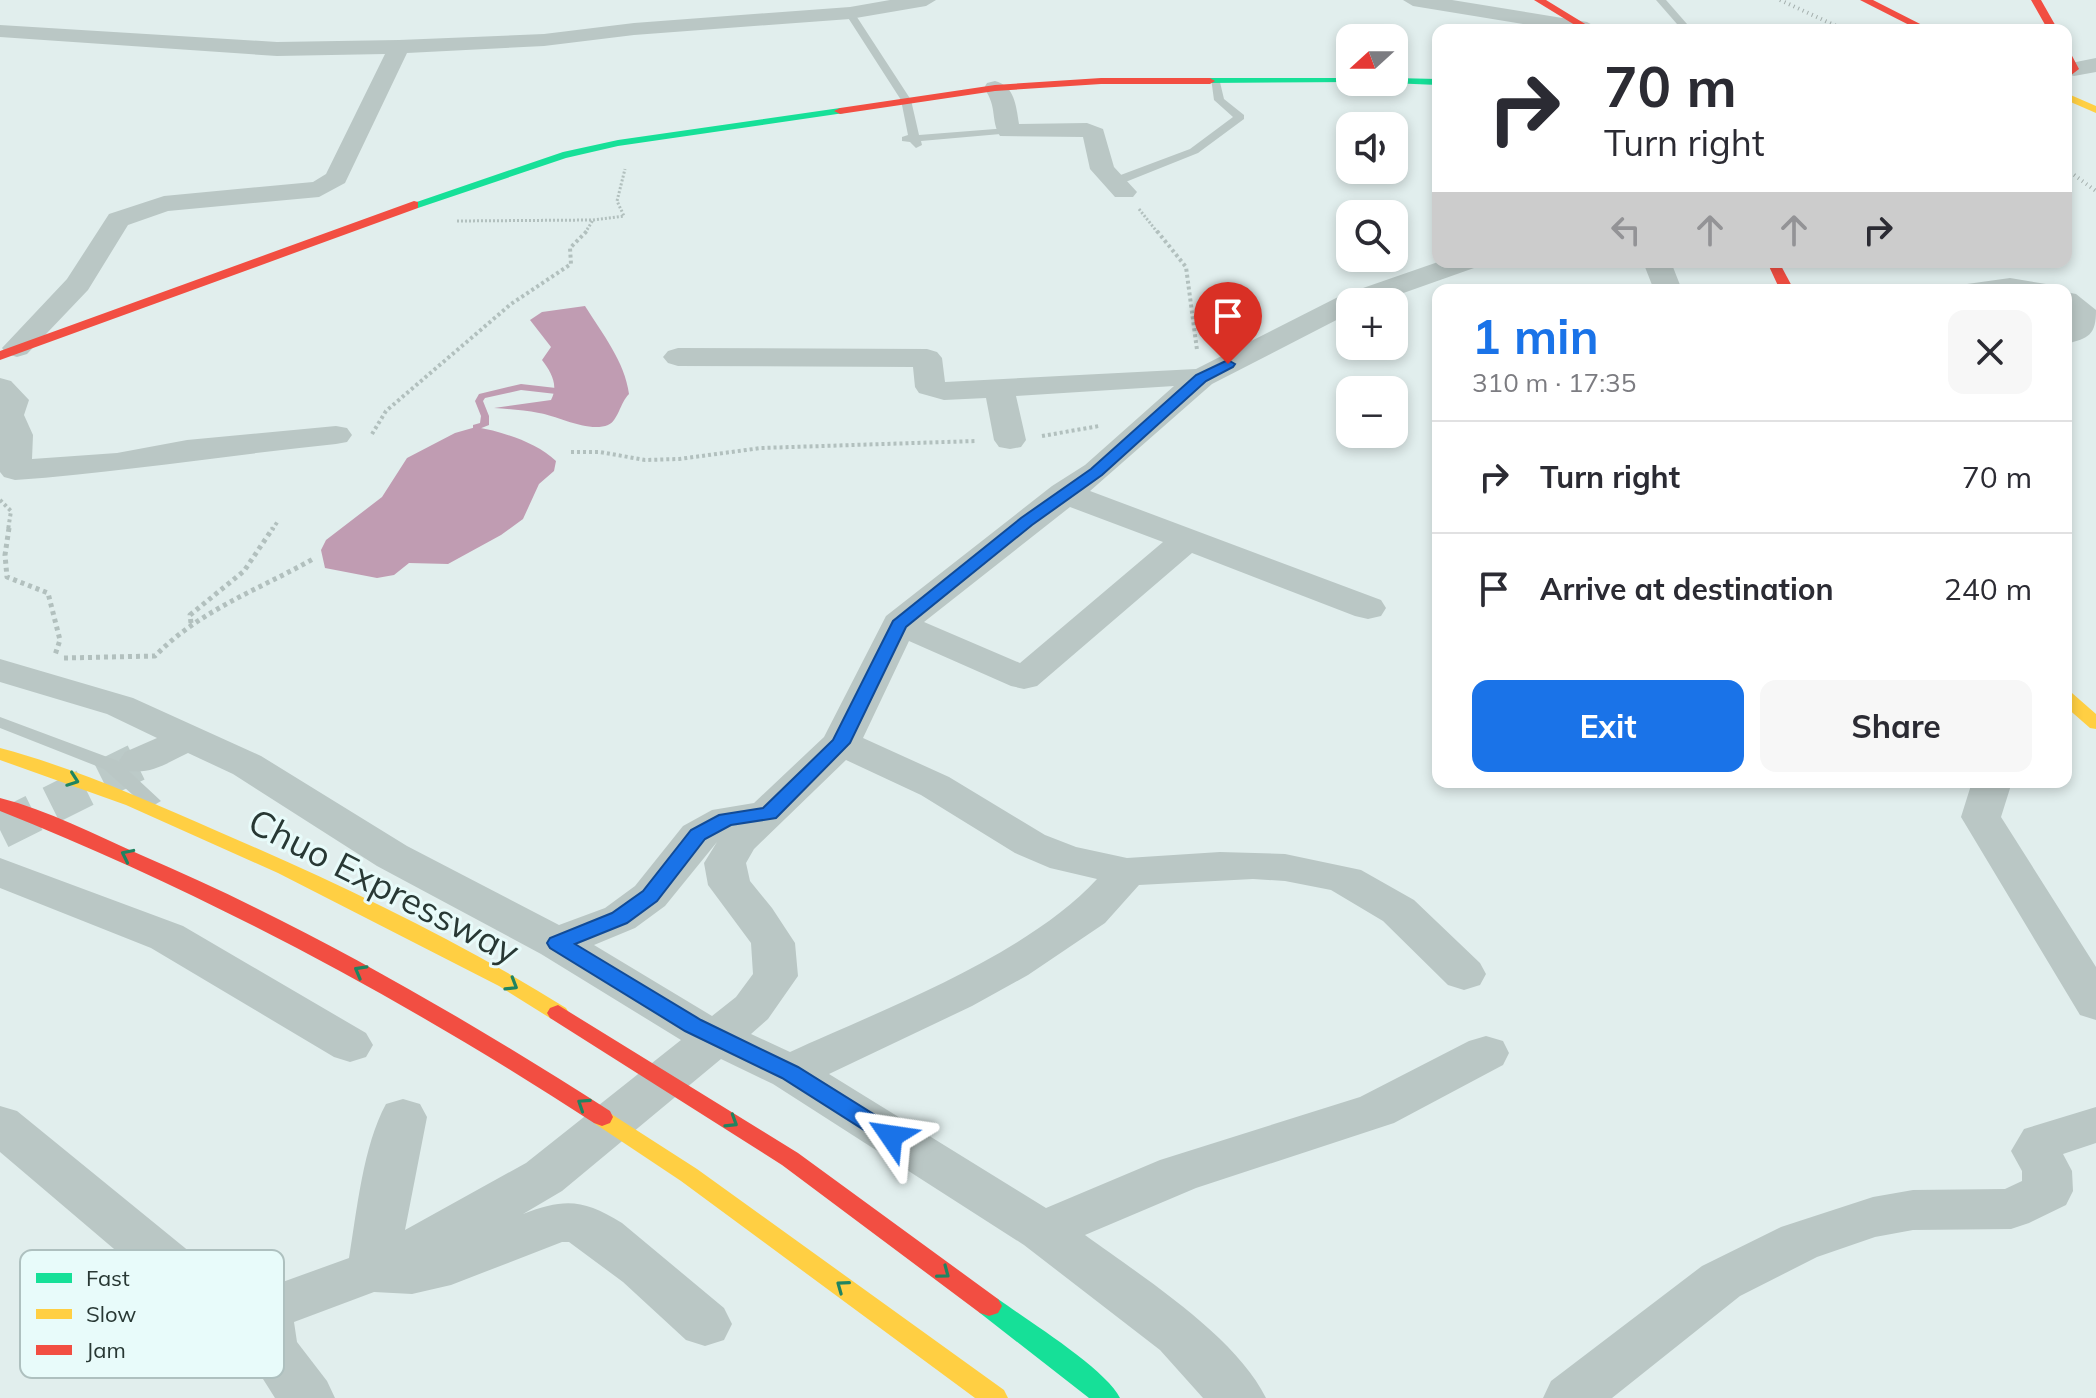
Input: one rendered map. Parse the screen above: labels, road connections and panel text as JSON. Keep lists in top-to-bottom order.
{
  "streets": {
    "main road": ["Chuo Expressway"]
  },
  "legend": ["Fast", "Slow", "Jam"],
  "north": "left",
  "page": {
    "map_buttons": ["+", "−"],
    "turn": ["70 m", "Turn right"],
    "heading": ["1 min", "310 m · 17:35"],
    "list": [
      {
        "name": "Turn right",
        "value": "70 m"
      },
      {
        "name": "Arrive at destination",
        "value": "240 m"
      }
    ],
    "buttons": ["Exit", "Share"]
  }
}
